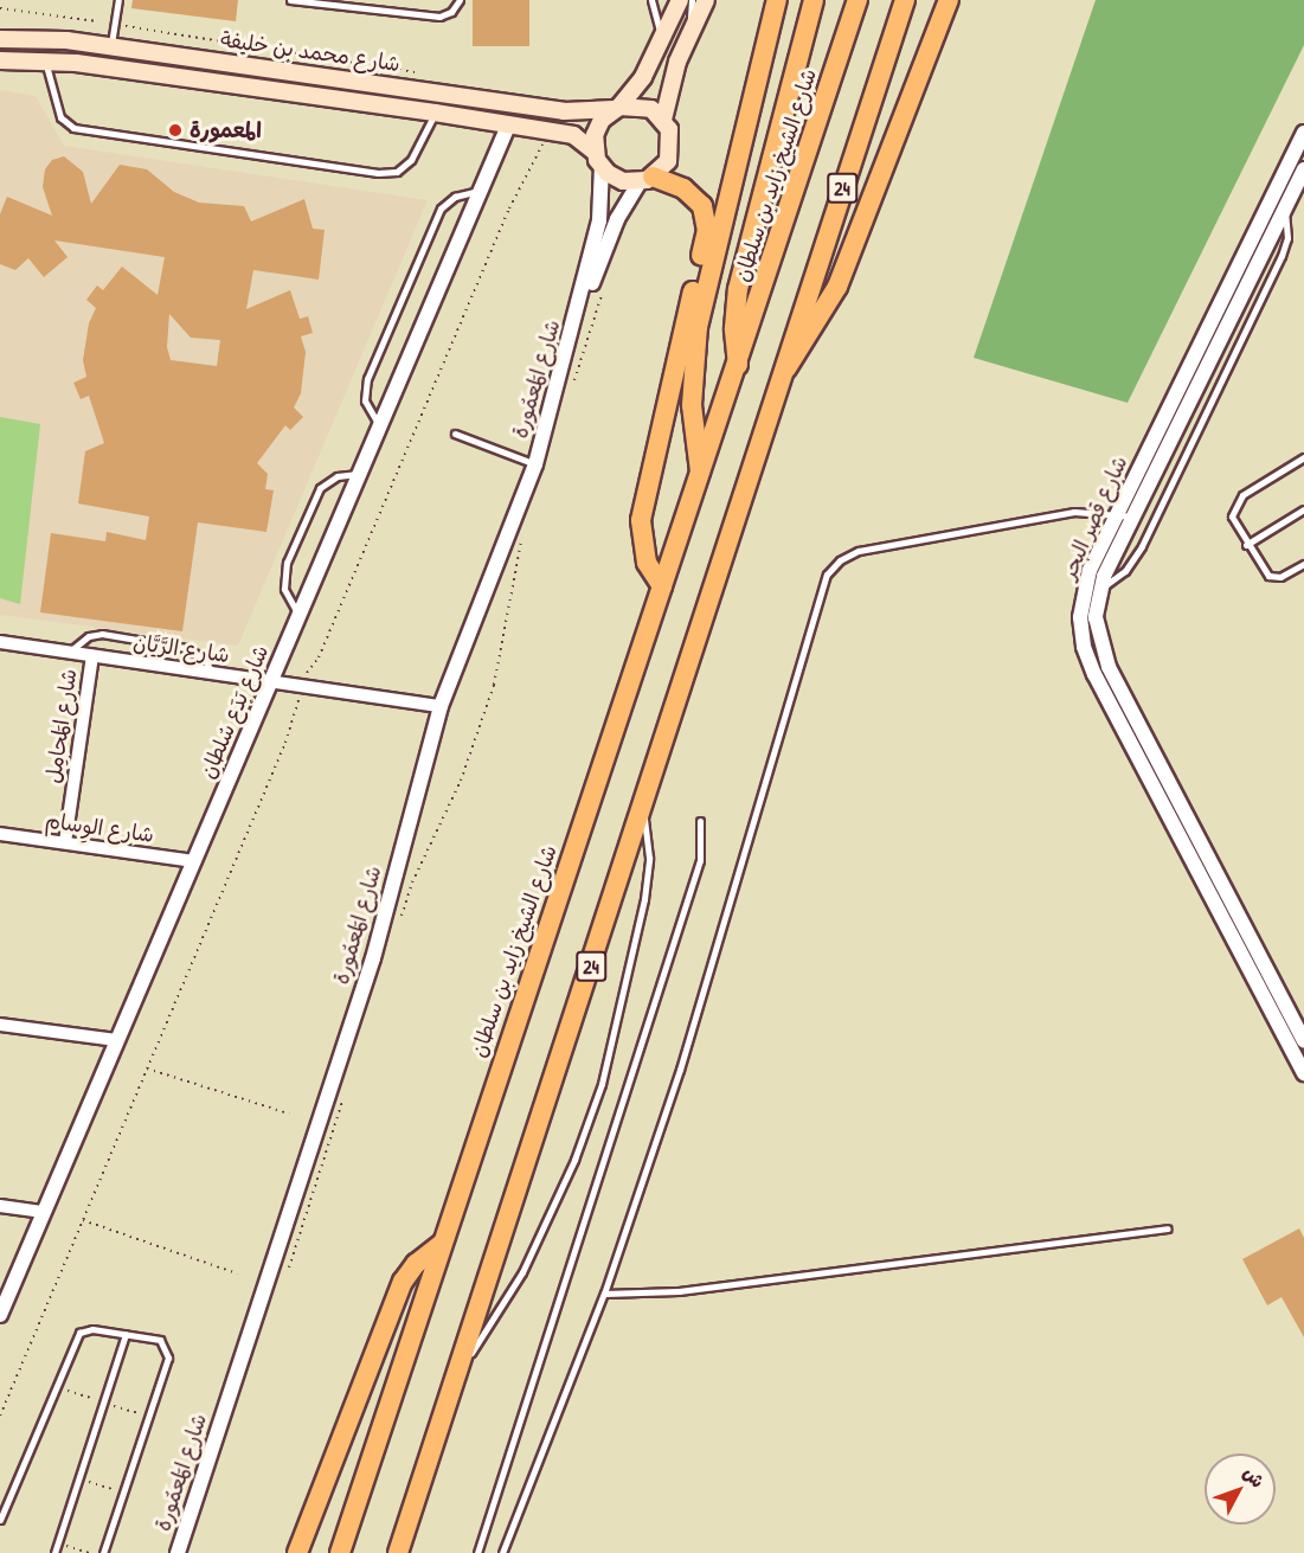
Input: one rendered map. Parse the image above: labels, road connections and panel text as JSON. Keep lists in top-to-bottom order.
{
  "streets": {
    "main road": ["شارع محمد بن خليفة", "شارع الشيخ زايد بن سلطان", "24"],
    "street": [
      "شارع المَعمُورة",
      "شارع قصر البحر",
      "شارع الرَّيَّان",
      "شارع بَدَع سُلطان",
      "شارع المَحامِل",
      "شارع الوِسام"
    ]
  },
  "crossings": [
    ["شارع محمد بن خليفة", "شارع المَعمُورة"],
    ["شارع محمد بن خليفة", "شارع بَدَع سُلطان"],
    ["شارع المَعمُورة", "شارع الرَّيَّان"],
    ["شارع الرَّيَّان", "شارع بَدَع سُلطان"],
    ["شارع الرَّيَّان", "شارع المَحامِل"],
    ["شارع بَدَع سُلطان", "شارع الوِسام"],
    ["شارع المَحامِل", "شارع الوِسام"]
  ],
  "places": ["المعمورة"],
  "north": "top right"
}
